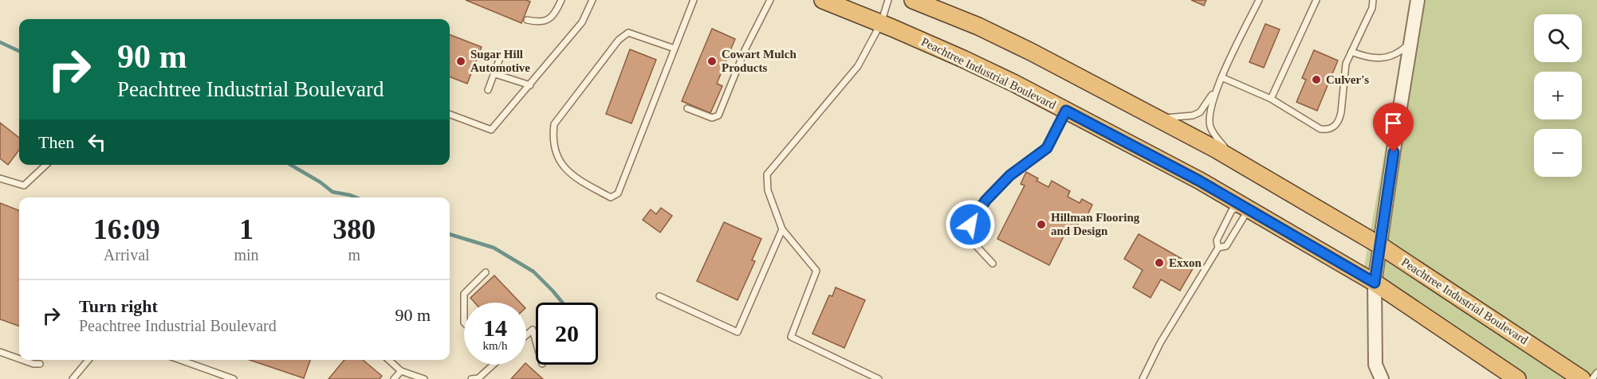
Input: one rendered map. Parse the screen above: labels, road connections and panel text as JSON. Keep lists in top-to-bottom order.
{
  "streets": {
    "highway": ["Peachtree Industrial Boulevard"]
  },
  "places": [
    "Sugar Hill Automotive",
    "Cowart Mulch Products",
    "Culver's",
    "Hillman Flooring and Design",
    "Exxon"
  ],
  "page": {
    "map_buttons": ["+", "−"],
    "turn": ["90 m", "Peachtree Industrial Boulevard"],
    "then": "Then",
    "eta": [
      "16:09",
      "Arrival",
      "1",
      "min",
      "380",
      "m"
    ],
    "list": [
      {
        "name": "Turn right",
        "note": "Peachtree Industrial Boulevard",
        "value": "90 m"
      }
    ],
    "speed": "14 km/h",
    "limit": "20"
  }
}
